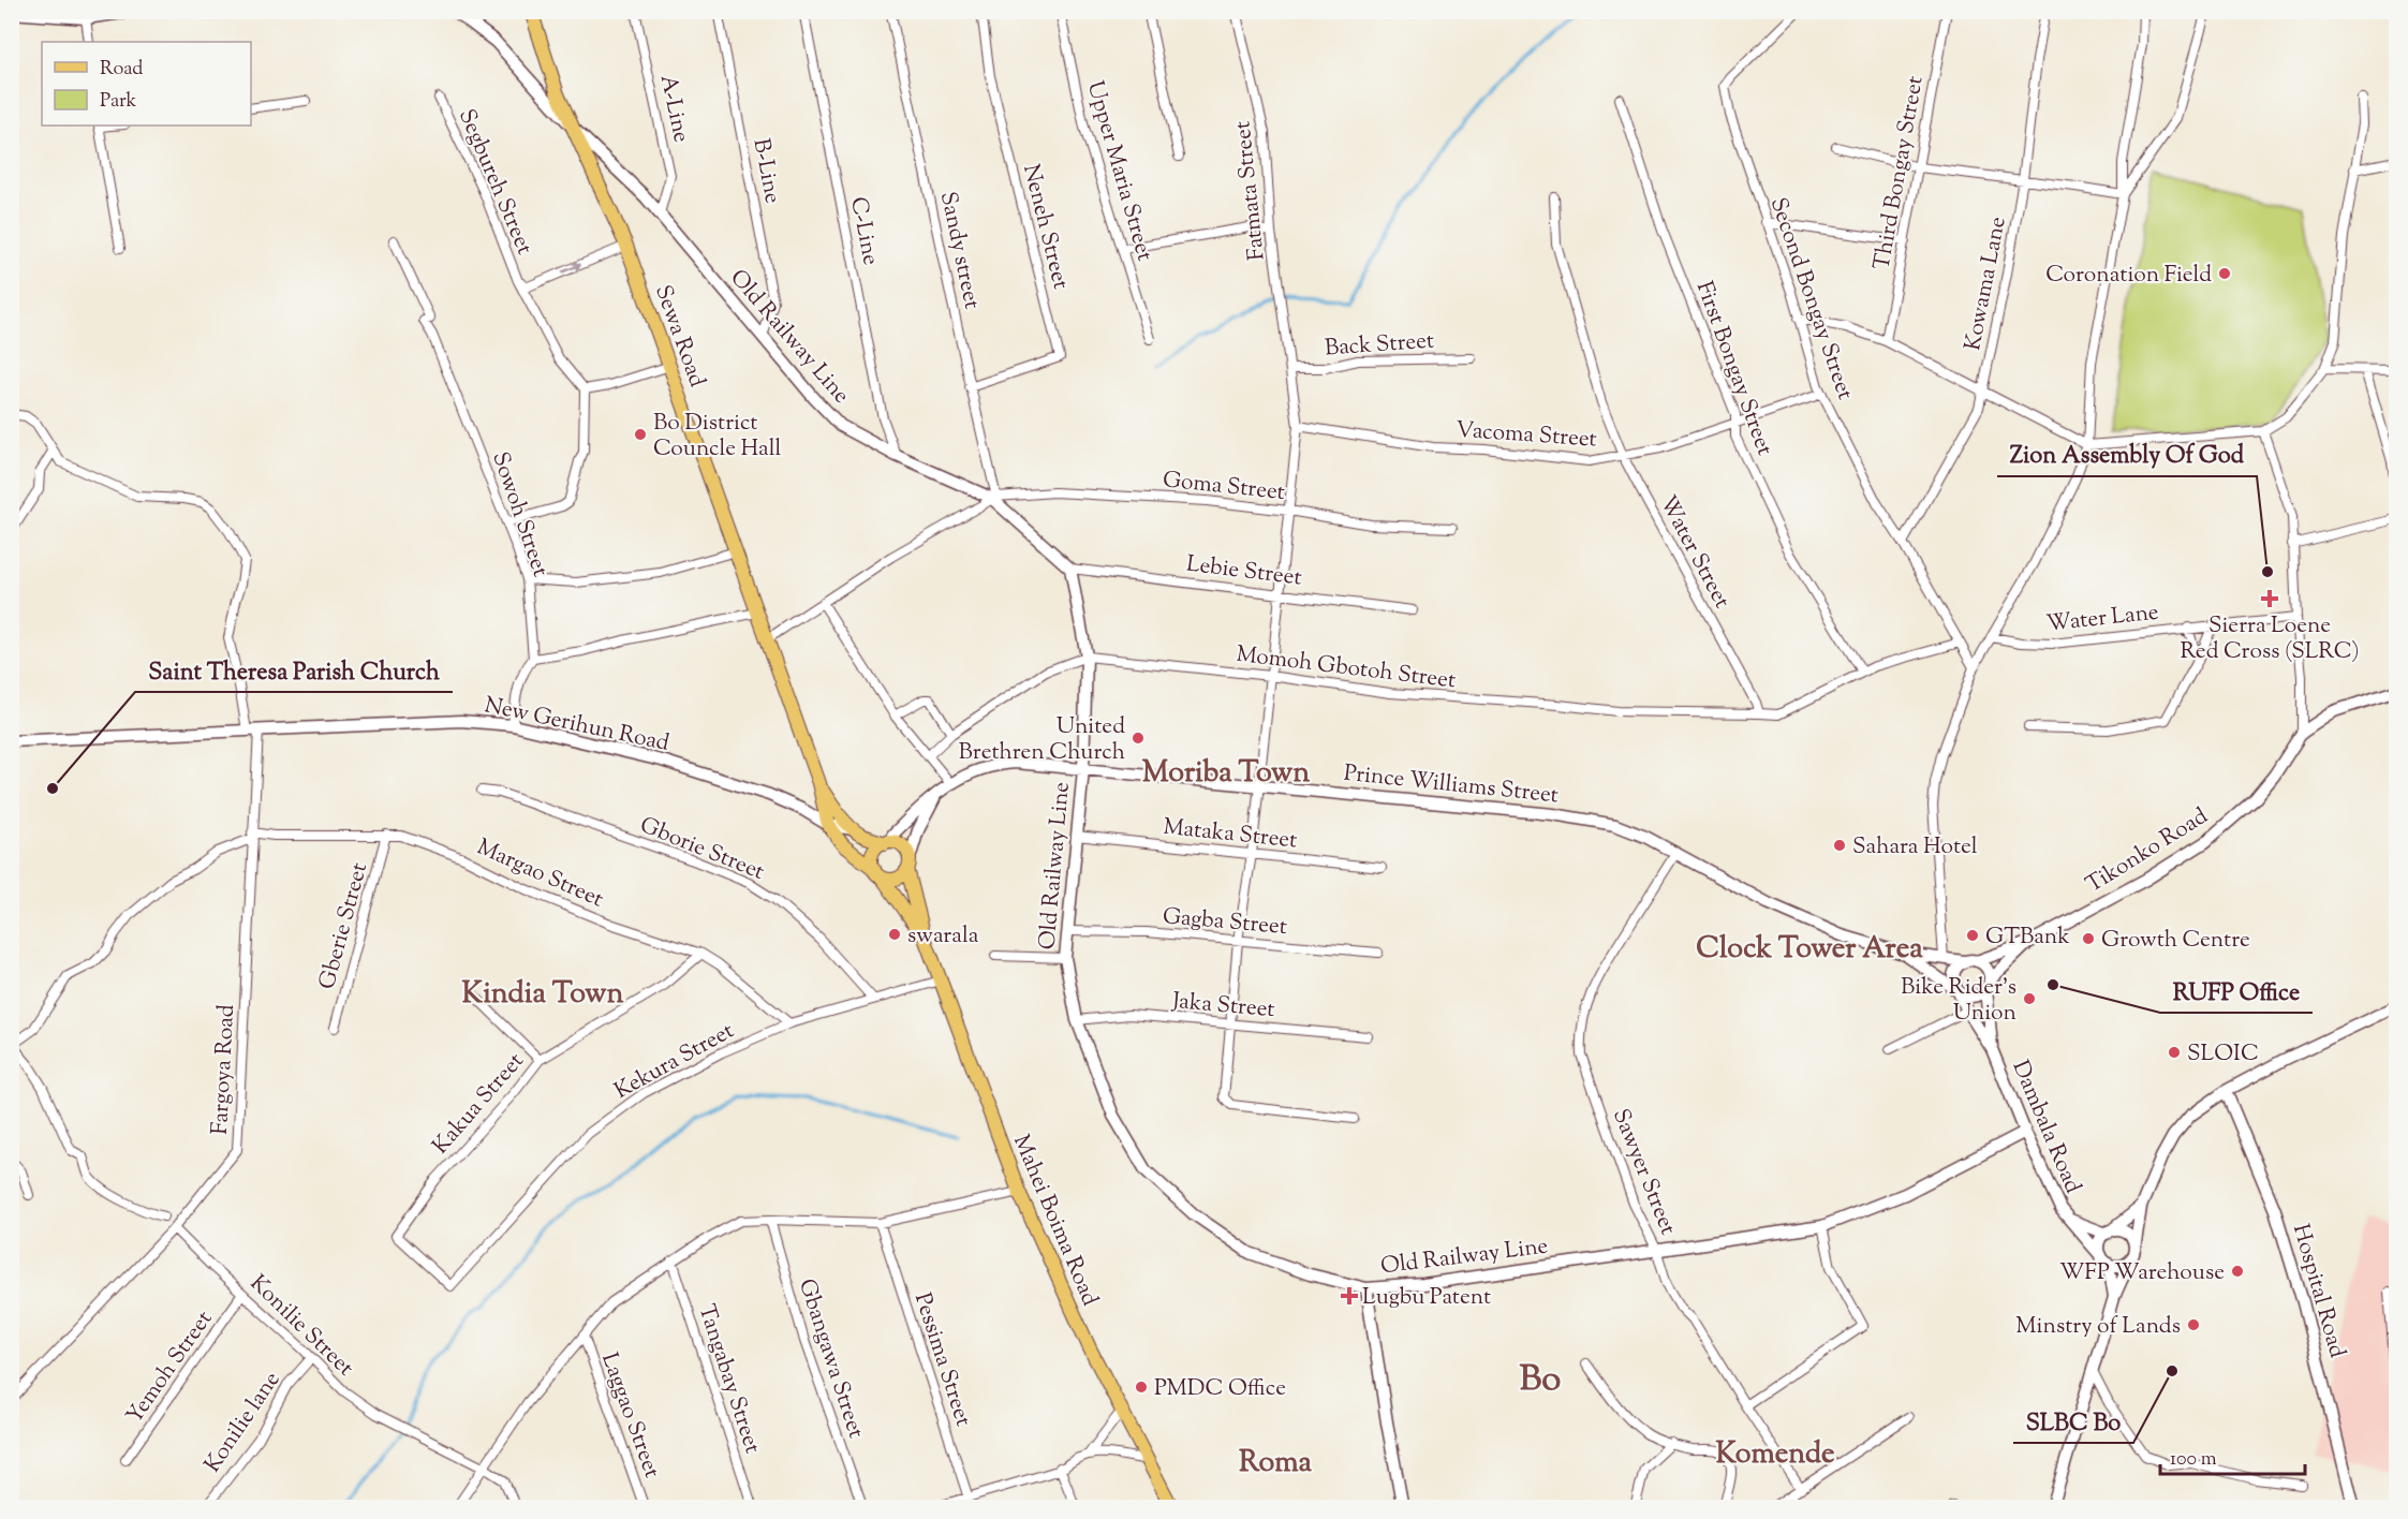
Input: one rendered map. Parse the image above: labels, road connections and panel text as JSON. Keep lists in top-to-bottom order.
{
  "streets": {
    "main road": ["Sewa Road", "Mahei Boima Road"],
    "street": [
      "A-Line",
      "B-Line",
      "Upper Maria Street",
      "Third Bongay Street",
      "Segbureh Street",
      "Fatmata Street",
      "Neneh Street",
      "C-Line",
      "Sandy street",
      "Kowama Lane",
      "Second Bongay Street",
      "Old Railway Line",
      "Back Street",
      "First Bongay Street",
      "Vacoma Street",
      "Goma Street",
      "Sowoh Street",
      "Water Street",
      "Lebie Street",
      "Water Lane",
      "Momoh Gbotoh Street",
      "New Gerihun Road",
      "Prince Williams Street",
      "Mataka Street",
      "Gborie Street",
      "Tikonko Road",
      "Margao Street",
      "Gagba Street",
      "Gberie Street",
      "Jaka Street",
      "Kekura Street",
      "Fargoya Road",
      "Kakua Street",
      "Dambala Road",
      "Sawyer Street",
      "Hospital Road",
      "Konilie Street",
      "Gbangawa Street",
      "Pessima Street",
      "Yemoh Street",
      "Tangabay Street",
      "Laggao Street",
      "Konilie lane"
    ]
  },
  "crossings": [
    ["A-Line", "Old Railway Line"],
    ["B-Line", "Old Railway Line"],
    ["Fatmata Street", "Back Street"],
    ["Fatmata Street", "Vacoma Street"],
    ["Fatmata Street", "Goma Street"],
    ["Fatmata Street", "Lebie Street"],
    ["Fatmata Street", "Momoh Gbotoh Street"],
    ["Fatmata Street", "Prince Williams Street"],
    ["Fatmata Street", "Mataka Street"],
    ["Fatmata Street", "Gagba Street"],
    ["Fatmata Street", "Jaka Street"],
    ["Neneh Street", "Sandy street"],
    ["C-Line", "Old Railway Line"],
    ["Sandy street", "Old Railway Line"],
    ["Sandy street", "Goma Street"],
    ["Kowama Lane", "Second Bongay Street"],
    ["Second Bongay Street", "Vacoma Street"],
    ["Sewa Road", "Old Railway Line"],
    ["Old Railway Line", "Goma Street"],
    ["Old Railway Line", "Lebie Street"],
    ["Old Railway Line", "Momoh Gbotoh Street"],
    ["Old Railway Line", "Prince Williams Street"],
    ["Old Railway Line", "Mataka Street"],
    ["Old Railway Line", "Gagba Street"],
    ["Old Railway Line", "Jaka Street"],
    ["Old Railway Line", "Dambala Road"],
    ["Old Railway Line", "Sawyer Street"],
    ["First Bongay Street", "Vacoma Street"],
    ["Vacoma Street", "Water Street"],
    ["Water Street", "Momoh Gbotoh Street"],
    ["New Gerihun Road", "Fargoya Road"],
    ["Prince Williams Street", "Sawyer Street"],
    ["Gborie Street", "Kekura Street"],
    ["Margao Street", "Gberie Street"],
    ["Margao Street", "Kekura Street"],
    ["Margao Street", "Fargoya Road"],
    ["Margao Street", "Kakua Street"],
    ["Kekura Street", "Kakua Street"],
    ["Kekura Street", "Mahei Boima Road"],
    ["Fargoya Road", "Konilie Street"],
    ["Konilie Street", "Yemoh Street"],
    ["Konilie Street", "Konilie lane"]
  ],
  "districts": [
    "Moriba Town",
    "Clock Tower Area",
    "Kindia Town",
    "Bo",
    "Komende",
    "Roma"
  ],
  "places": {
    "other": [
      "Coronation Field",
      "Bo District Councle Hall",
      "Zion Assembly Of God",
      "United Brethren Church",
      "Saint Theresa Parish Church",
      "Sahara Hotel",
      "swarala",
      "GTBank",
      "Growth Centre",
      "RUFP Office",
      "Bike Rider's Union",
      "SLOIC",
      "WFP Warehouse",
      "Minstry of Lands",
      "SLBC Bo",
      "PMDC Office"
    ],
    "health": ["Sierra Loene Red Cross (SLRC)", "Lugbu Patent"]
  },
  "legend": ["Road", "Park"],
  "scale_bar": "100 m"
}
